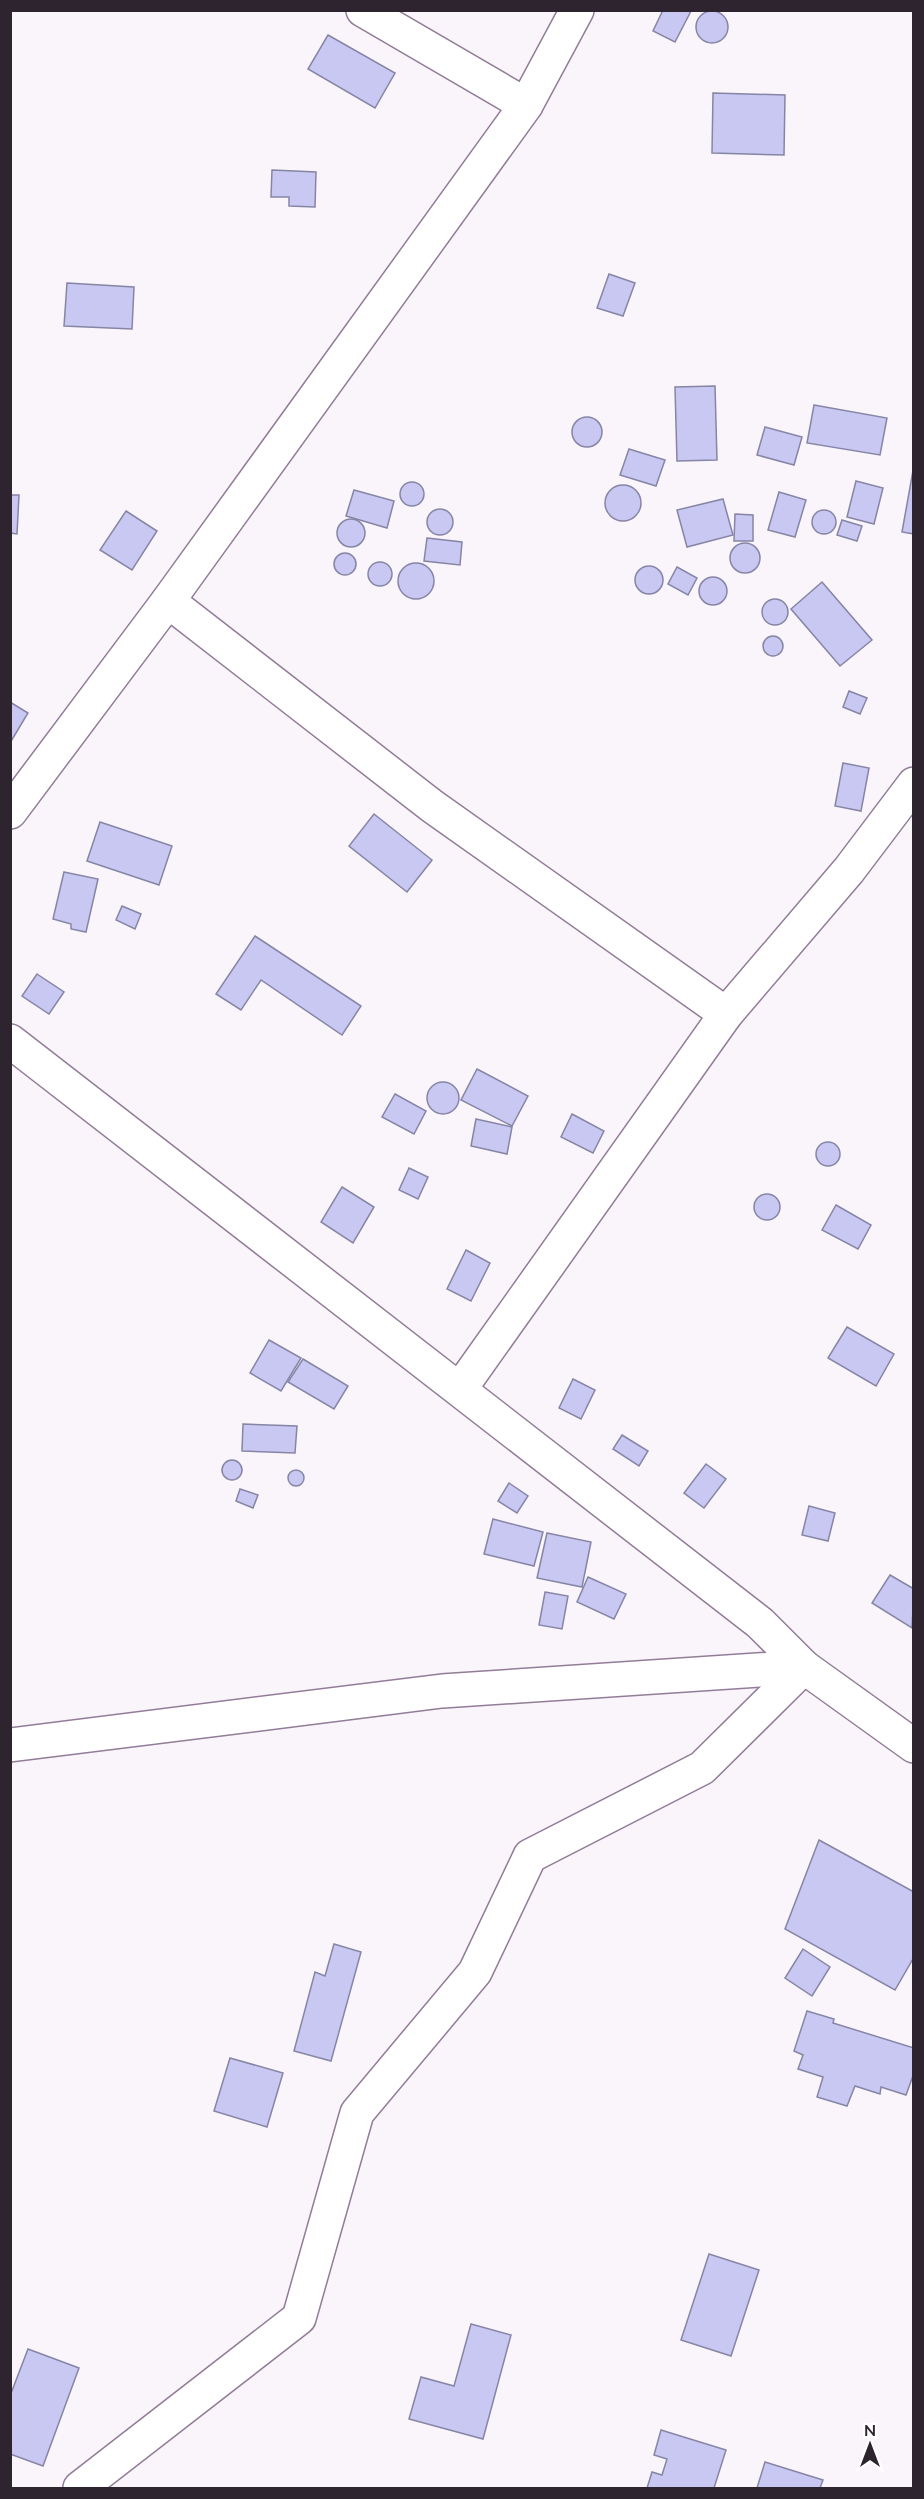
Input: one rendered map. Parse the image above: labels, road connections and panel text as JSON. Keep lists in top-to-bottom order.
{
  "north": "top"
}
